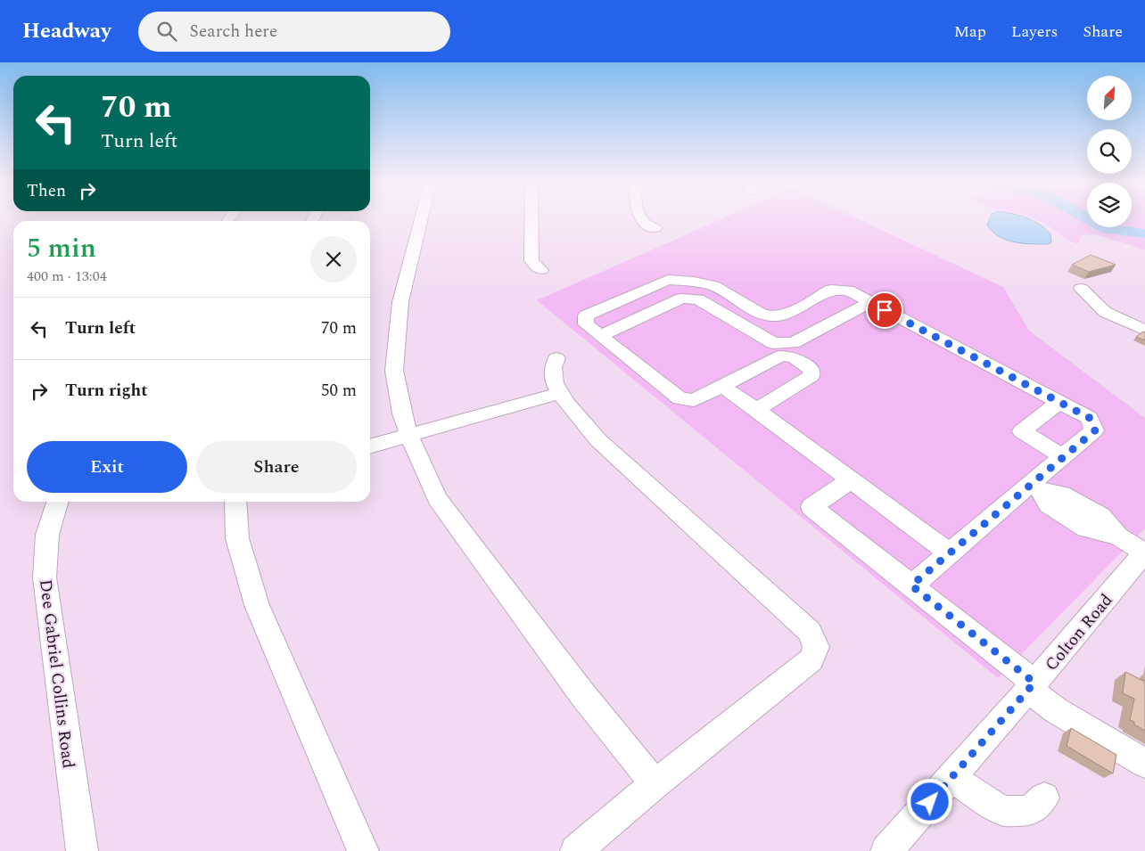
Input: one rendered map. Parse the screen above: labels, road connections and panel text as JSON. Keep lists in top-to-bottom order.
{
  "streets": {
    "street": ["Colton Road", "Dee Gabriel Collins Road"]
  },
  "north": "top right",
  "page": {
    "header": "Headway",
    "search": "Search here",
    "nav": ["Map", "Layers", "Share"],
    "turn": ["70 m", "Turn left"],
    "then": "Then",
    "heading": ["5 min", "400 m · 13:04"],
    "list": [
      {
        "name": "Turn left",
        "value": "70 m"
      },
      {
        "name": "Turn right",
        "value": "50 m"
      }
    ],
    "buttons": ["Exit", "Share"]
  }
}
